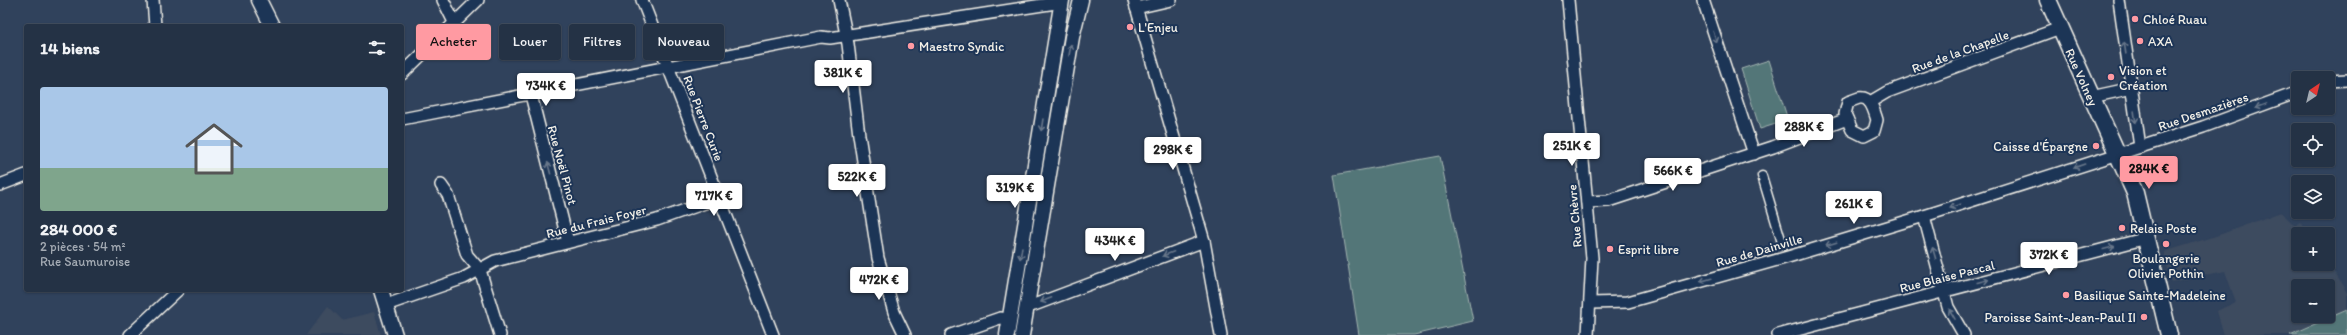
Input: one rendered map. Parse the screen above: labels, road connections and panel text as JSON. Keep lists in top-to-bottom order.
{
  "streets": {
    "main road": ["Rue Volney"],
    "street": [
      "Rue de la Chapelle",
      "Rue Desmazières",
      "Rue Pierre Curie",
      "Rue Noël Pinot",
      "Rue Chèvre",
      "Rue du Frais Foyer",
      "Rue de Dainville",
      "Rue Blaise Pascal"
    ]
  },
  "crossings": [
    ["Rue de la Chapelle", "Rue Volney"],
    ["Rue Volney", "Rue Desmazières"],
    ["Rue Volney", "Rue de Dainville"],
    ["Rue Volney", "Rue Blaise Pascal"],
    ["Rue Desmazières", "Rue de Dainville"],
    ["Rue Pierre Curie", "Rue du Frais Foyer"],
    ["Rue Noël Pinot", "Rue du Frais Foyer"],
    ["Rue Chèvre", "Rue de Dainville"]
  ],
  "one_way": [
    "Rue Desmazières",
    "Rue Noël Pinot",
    "Rue de Dainville",
    "Rue Blaise Pascal"
  ],
  "places": [
    "Chloé Ruau",
    "L'Enjeu",
    "AXA",
    "Maestro Syndic",
    "Vision et Création",
    "Caisse d'Épargne",
    "Relais Poste",
    "Boulangerie Olivier Pothin",
    "Esprit libre",
    "Basilique Sainte-Madeleine",
    "Paroisse Saint-Jean-Paul II"
  ],
  "north": "top right",
  "page": {
    "chip": [
      "Acheter",
      "Louer",
      "Filtres",
      "Nouveau"
    ],
    "heading": "14 biens",
    "price": [
      "381K €",
      "734K €",
      "288K €",
      "251K €",
      "298K €",
      "284K €",
      "566K €",
      "522K €",
      "319K €",
      "717K €",
      "261K €",
      "434K €",
      "372K €",
      "472K €"
    ],
    "map_buttons": ["+", "−"],
    "list": [
      {
        "name": "284 000 €",
        "note": "2 pièces · 54 m² · Rue Saumuroise"
      }
    ]
  }
}
